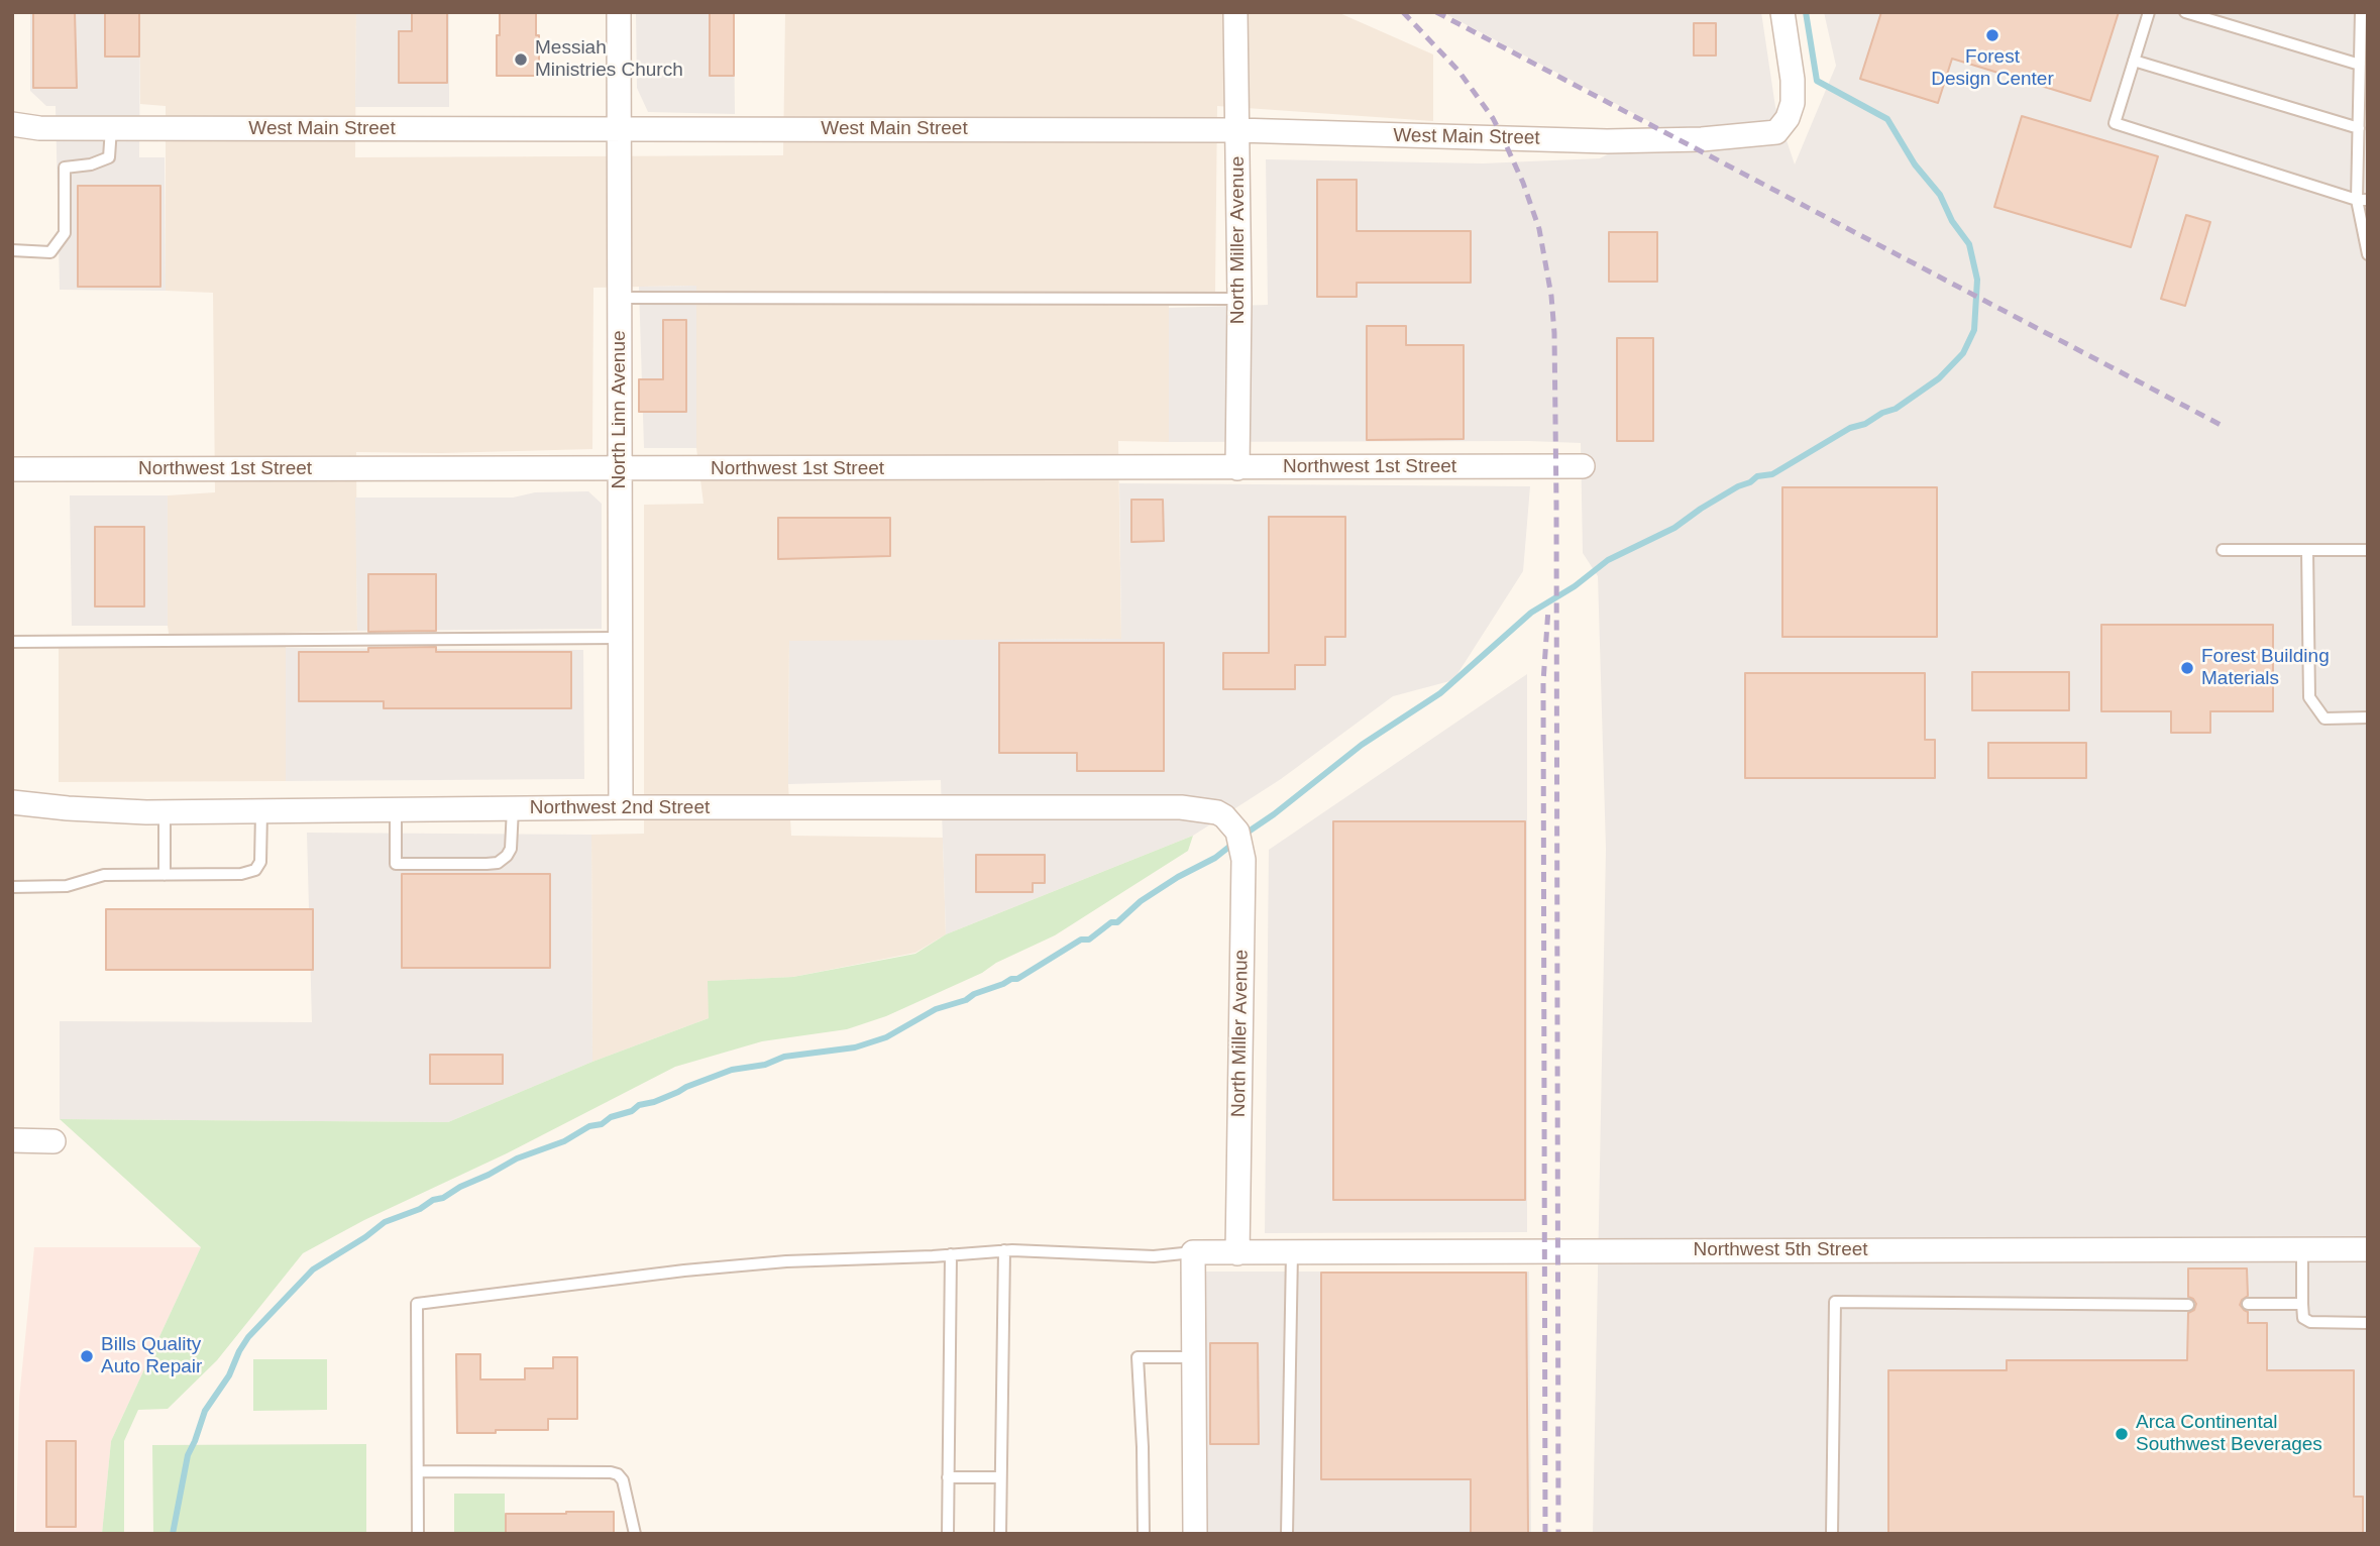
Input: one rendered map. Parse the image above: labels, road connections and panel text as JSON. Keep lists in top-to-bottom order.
{
  "streets": {
    "street": [
      "West Main Street",
      "North Miller Avenue",
      "North Linn Avenue",
      "Northwest 1st Street",
      "Northwest 2nd Street",
      "Northwest 5th Street"
    ]
  },
  "crossings": [
    ["West Main Street", "North Miller Avenue"],
    ["West Main Street", "North Linn Avenue"],
    ["North Miller Avenue", "Northwest 1st Street"],
    ["North Miller Avenue", "Northwest 2nd Street"],
    ["North Miller Avenue", "Northwest 5th Street"],
    ["North Linn Avenue", "Northwest 1st Street"],
    ["North Linn Avenue", "Northwest 2nd Street"]
  ],
  "places": [
    "Forest Design Center",
    "Messiah Ministries Church",
    "Forest Building Materials",
    "Bills Quality Auto Repair",
    "Arca Continental Southwest Beverages"
  ]
}
